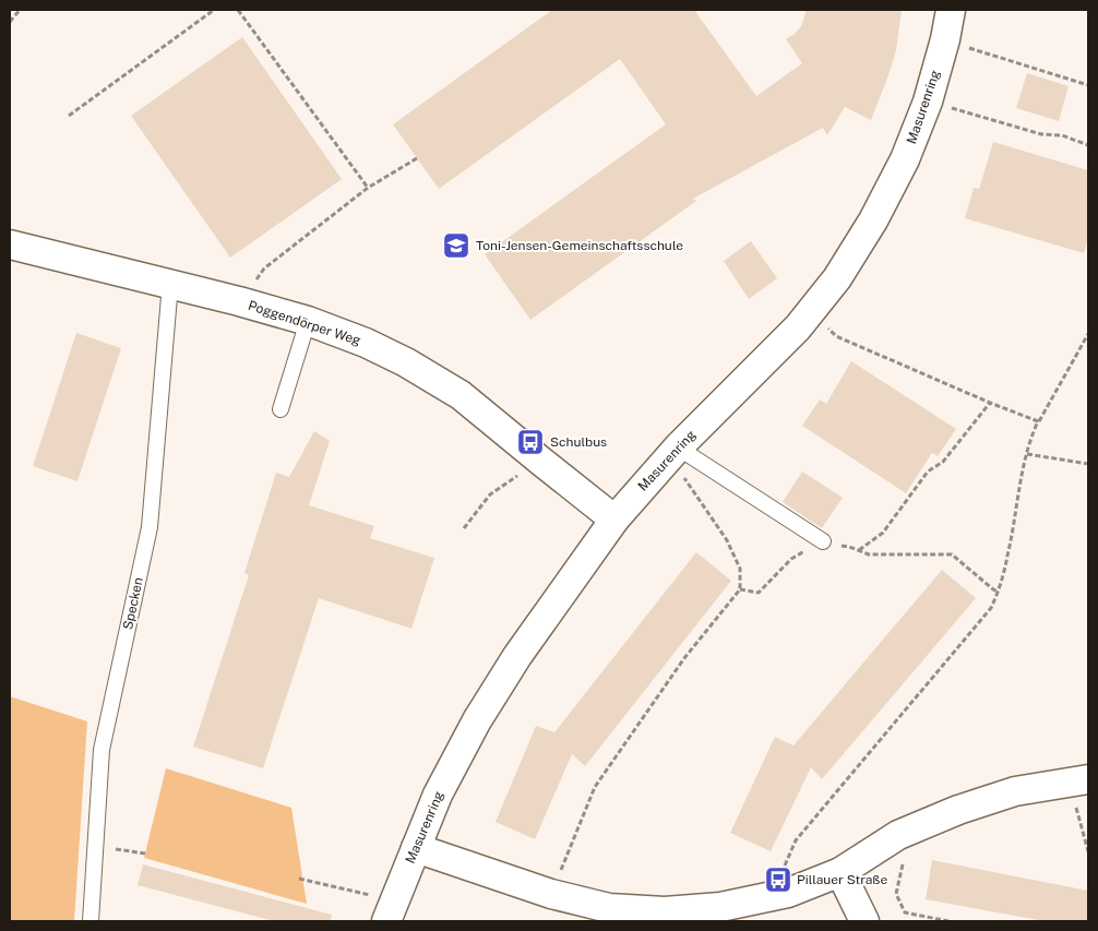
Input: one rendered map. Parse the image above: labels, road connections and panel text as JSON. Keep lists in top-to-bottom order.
{
  "streets": {
    "street": ["Masurenring", "Poggendörper Weg"],
    "lane": ["Specken"]
  },
  "crossings": [
    ["Masurenring", "Poggendörper Weg"],
    ["Poggendörper Weg", "Specken"]
  ],
  "places": {
    "school or university": ["Toni-Jensen-Gemeinschaftsschule"],
    "bus stop": ["Schulbus", "Pillauer Straße"]
  }
}
